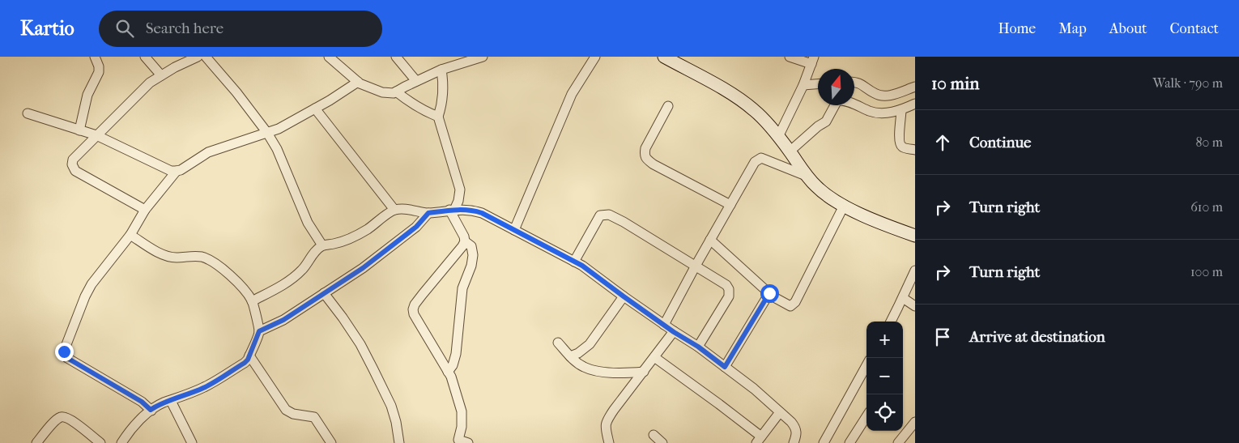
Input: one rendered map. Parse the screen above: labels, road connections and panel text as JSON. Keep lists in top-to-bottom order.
{
  "north": "top",
  "page": {
    "header": "Kartio",
    "search": "Search here",
    "nav": [
      "Home",
      "Map",
      "About",
      "Contact"
    ],
    "heading": ["10 min", "Walk · 790 m"],
    "list": [
      ["Continue", "80 m"],
      ["Turn right", "610 m"],
      ["Turn right", "100 m"],
      "Arrive at destination"
    ],
    "map_buttons": ["+", "−"]
  }
}
